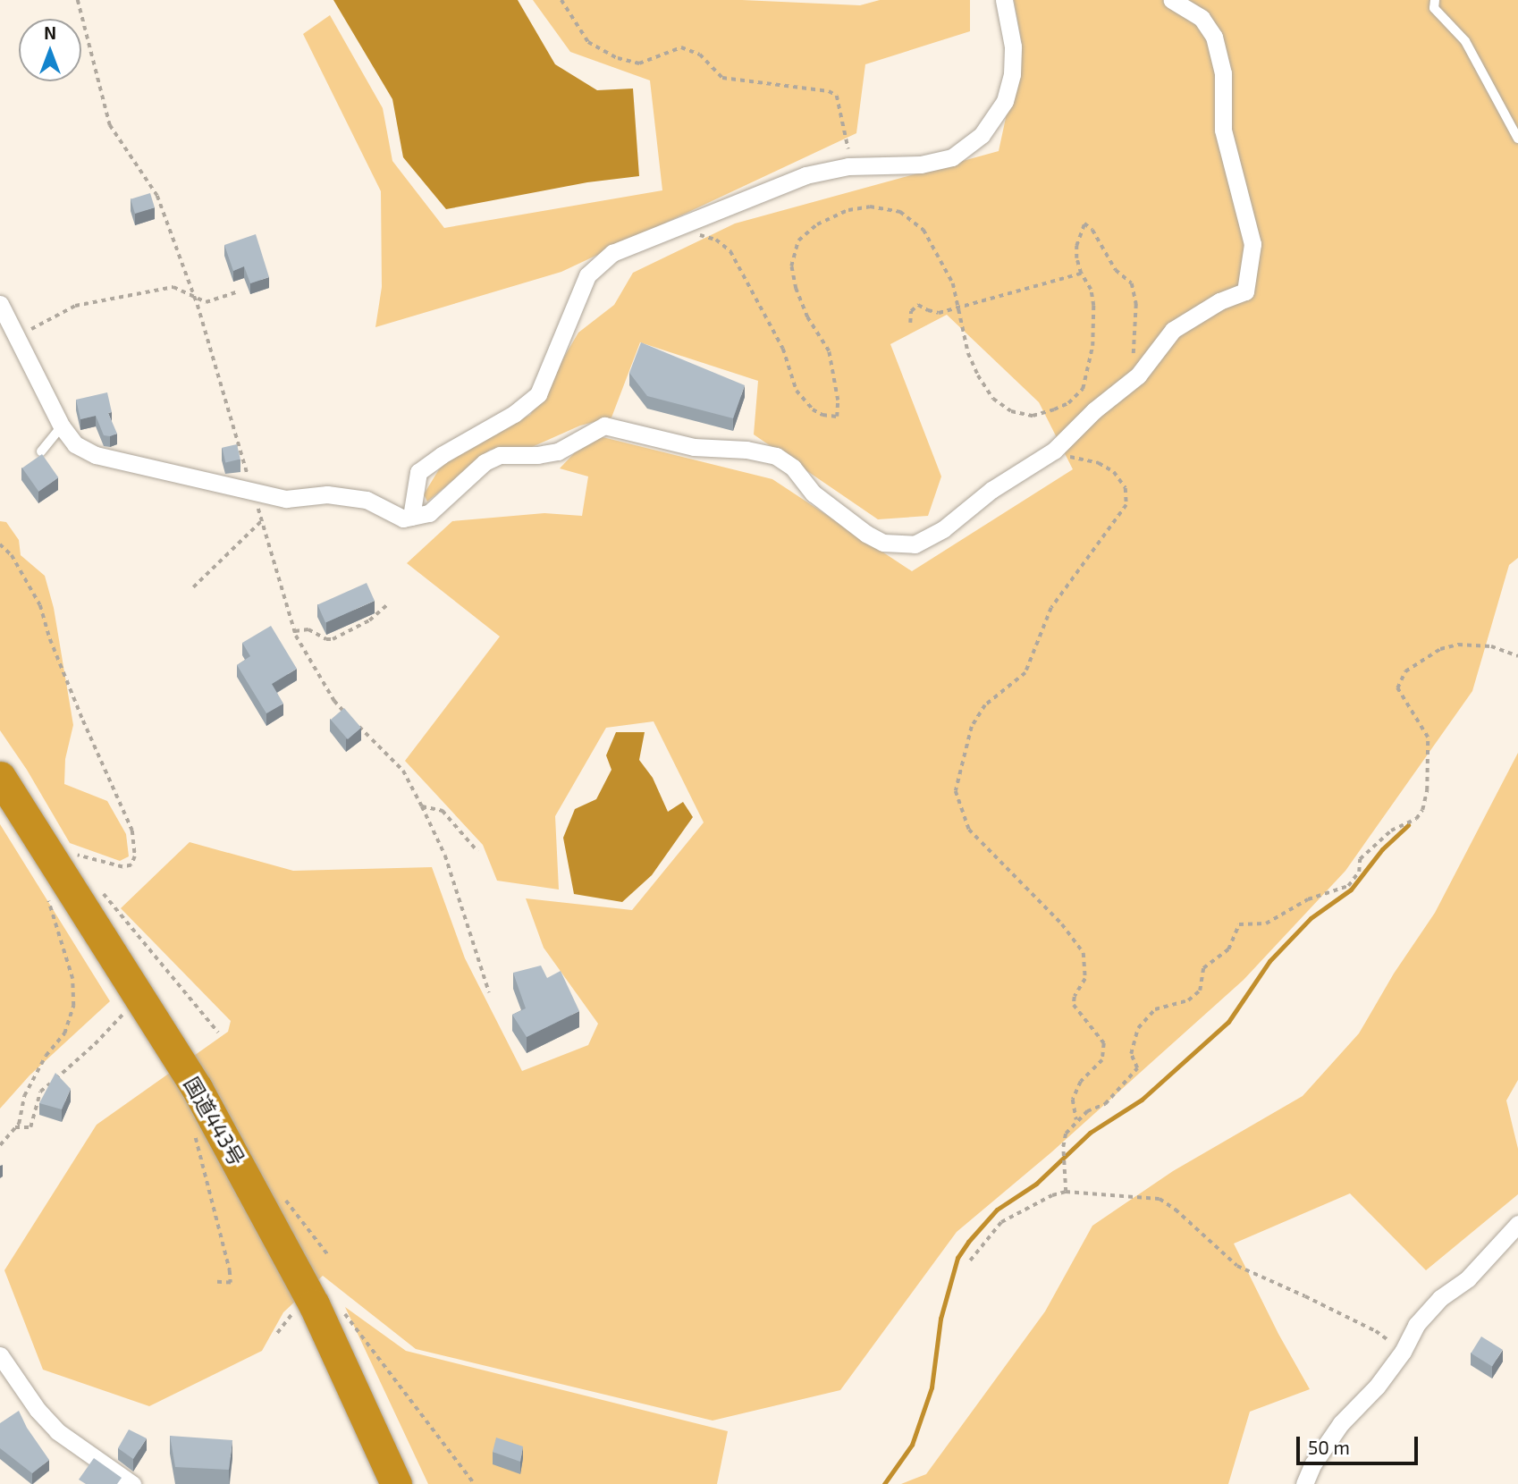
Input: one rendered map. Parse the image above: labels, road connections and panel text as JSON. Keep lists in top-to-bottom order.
{
  "streets": {
    "highway": ["国道443号"]
  },
  "scale_bar": "50 m",
  "north": "top"
}
